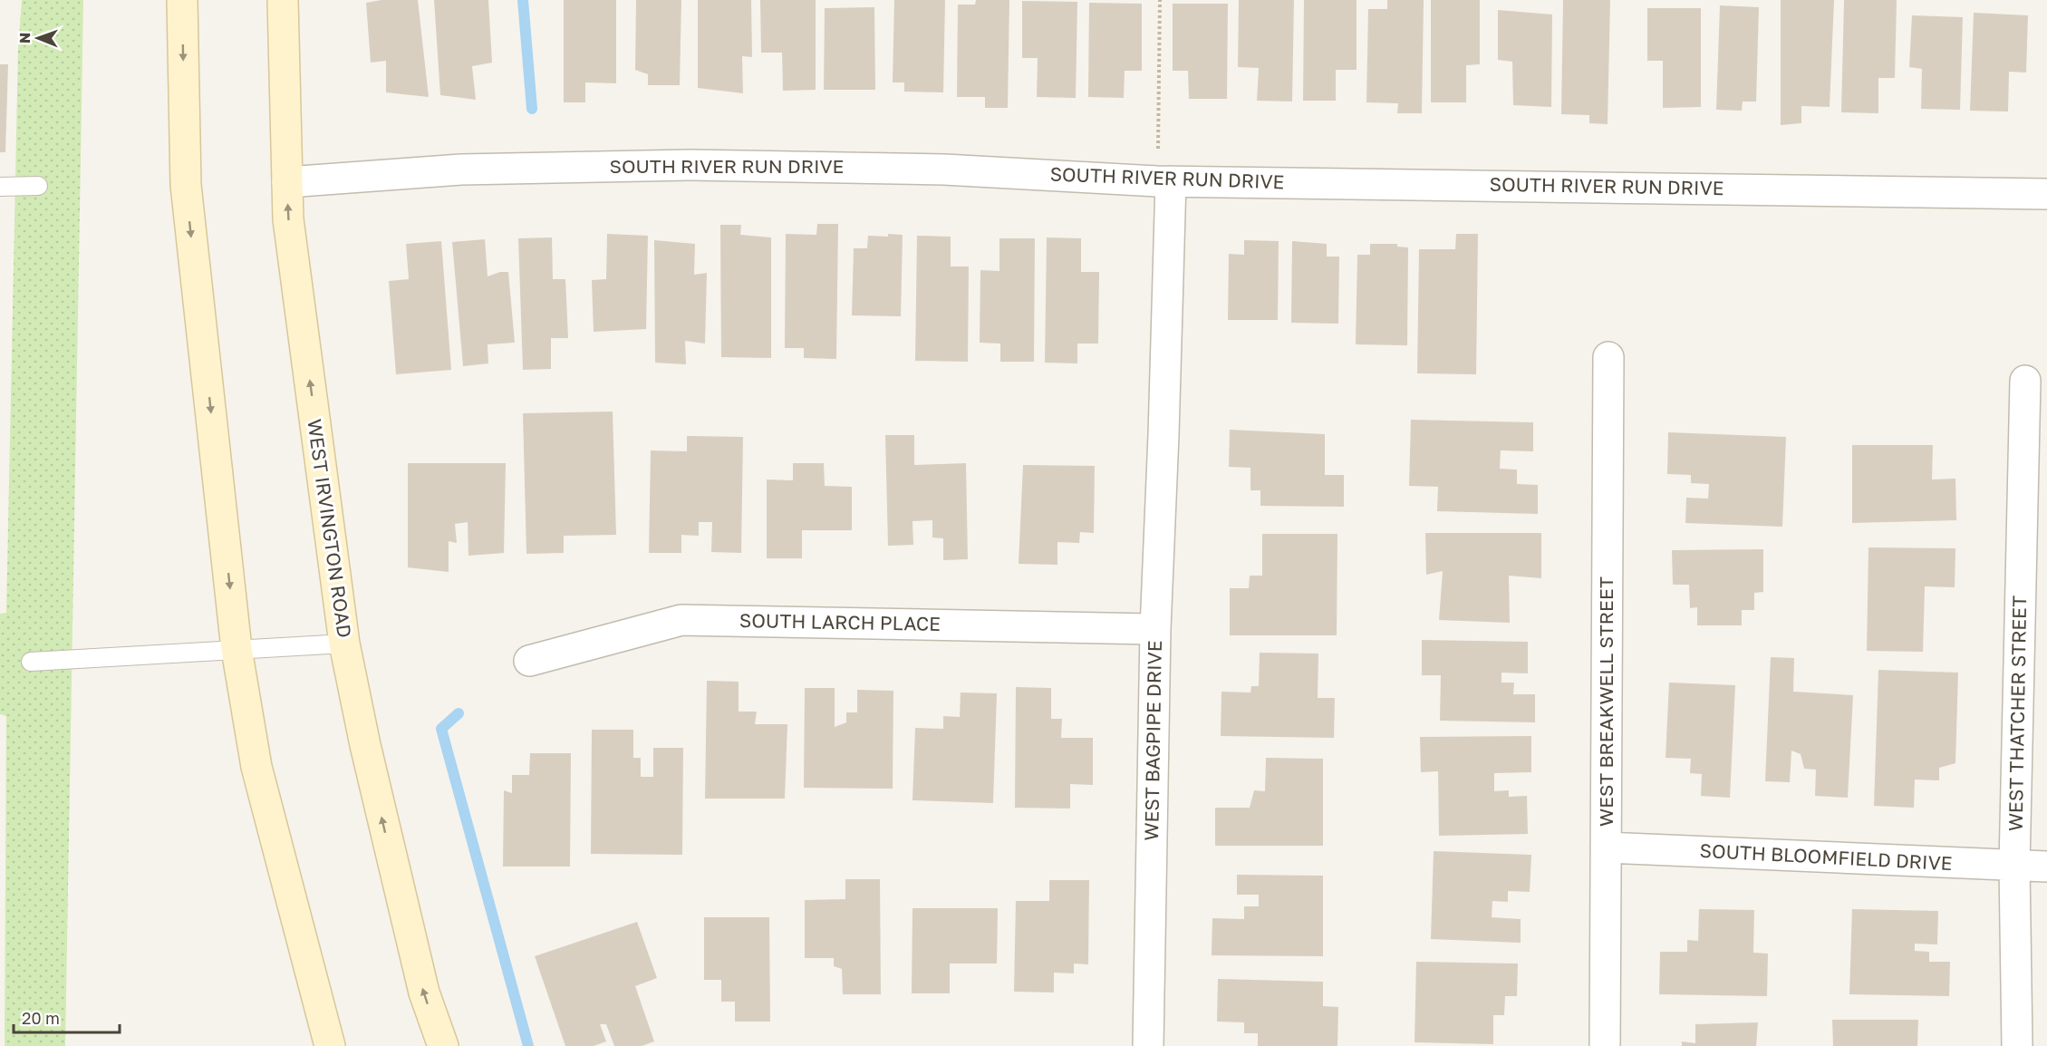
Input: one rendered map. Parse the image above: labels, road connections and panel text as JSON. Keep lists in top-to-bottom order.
{
  "streets": {
    "main road": ["WEST IRVINGTON ROAD"],
    "street": [
      "SOUTH RIVER RUN DRIVE",
      "SOUTH LARCH PLACE",
      "WEST BREAKWELL STREET",
      "WEST THATCHER STREET",
      "WEST BAGPIPE DRIVE",
      "SOUTH BLOOMFIELD DRIVE"
    ]
  },
  "crossings": [
    ["SOUTH RIVER RUN DRIVE", "WEST IRVINGTON ROAD"],
    ["SOUTH RIVER RUN DRIVE", "WEST BAGPIPE DRIVE"],
    ["SOUTH LARCH PLACE", "WEST BAGPIPE DRIVE"],
    ["WEST BREAKWELL STREET", "SOUTH BLOOMFIELD DRIVE"],
    ["WEST THATCHER STREET", "SOUTH BLOOMFIELD DRIVE"]
  ],
  "scale_bar": "20 m",
  "north": "left"
}
